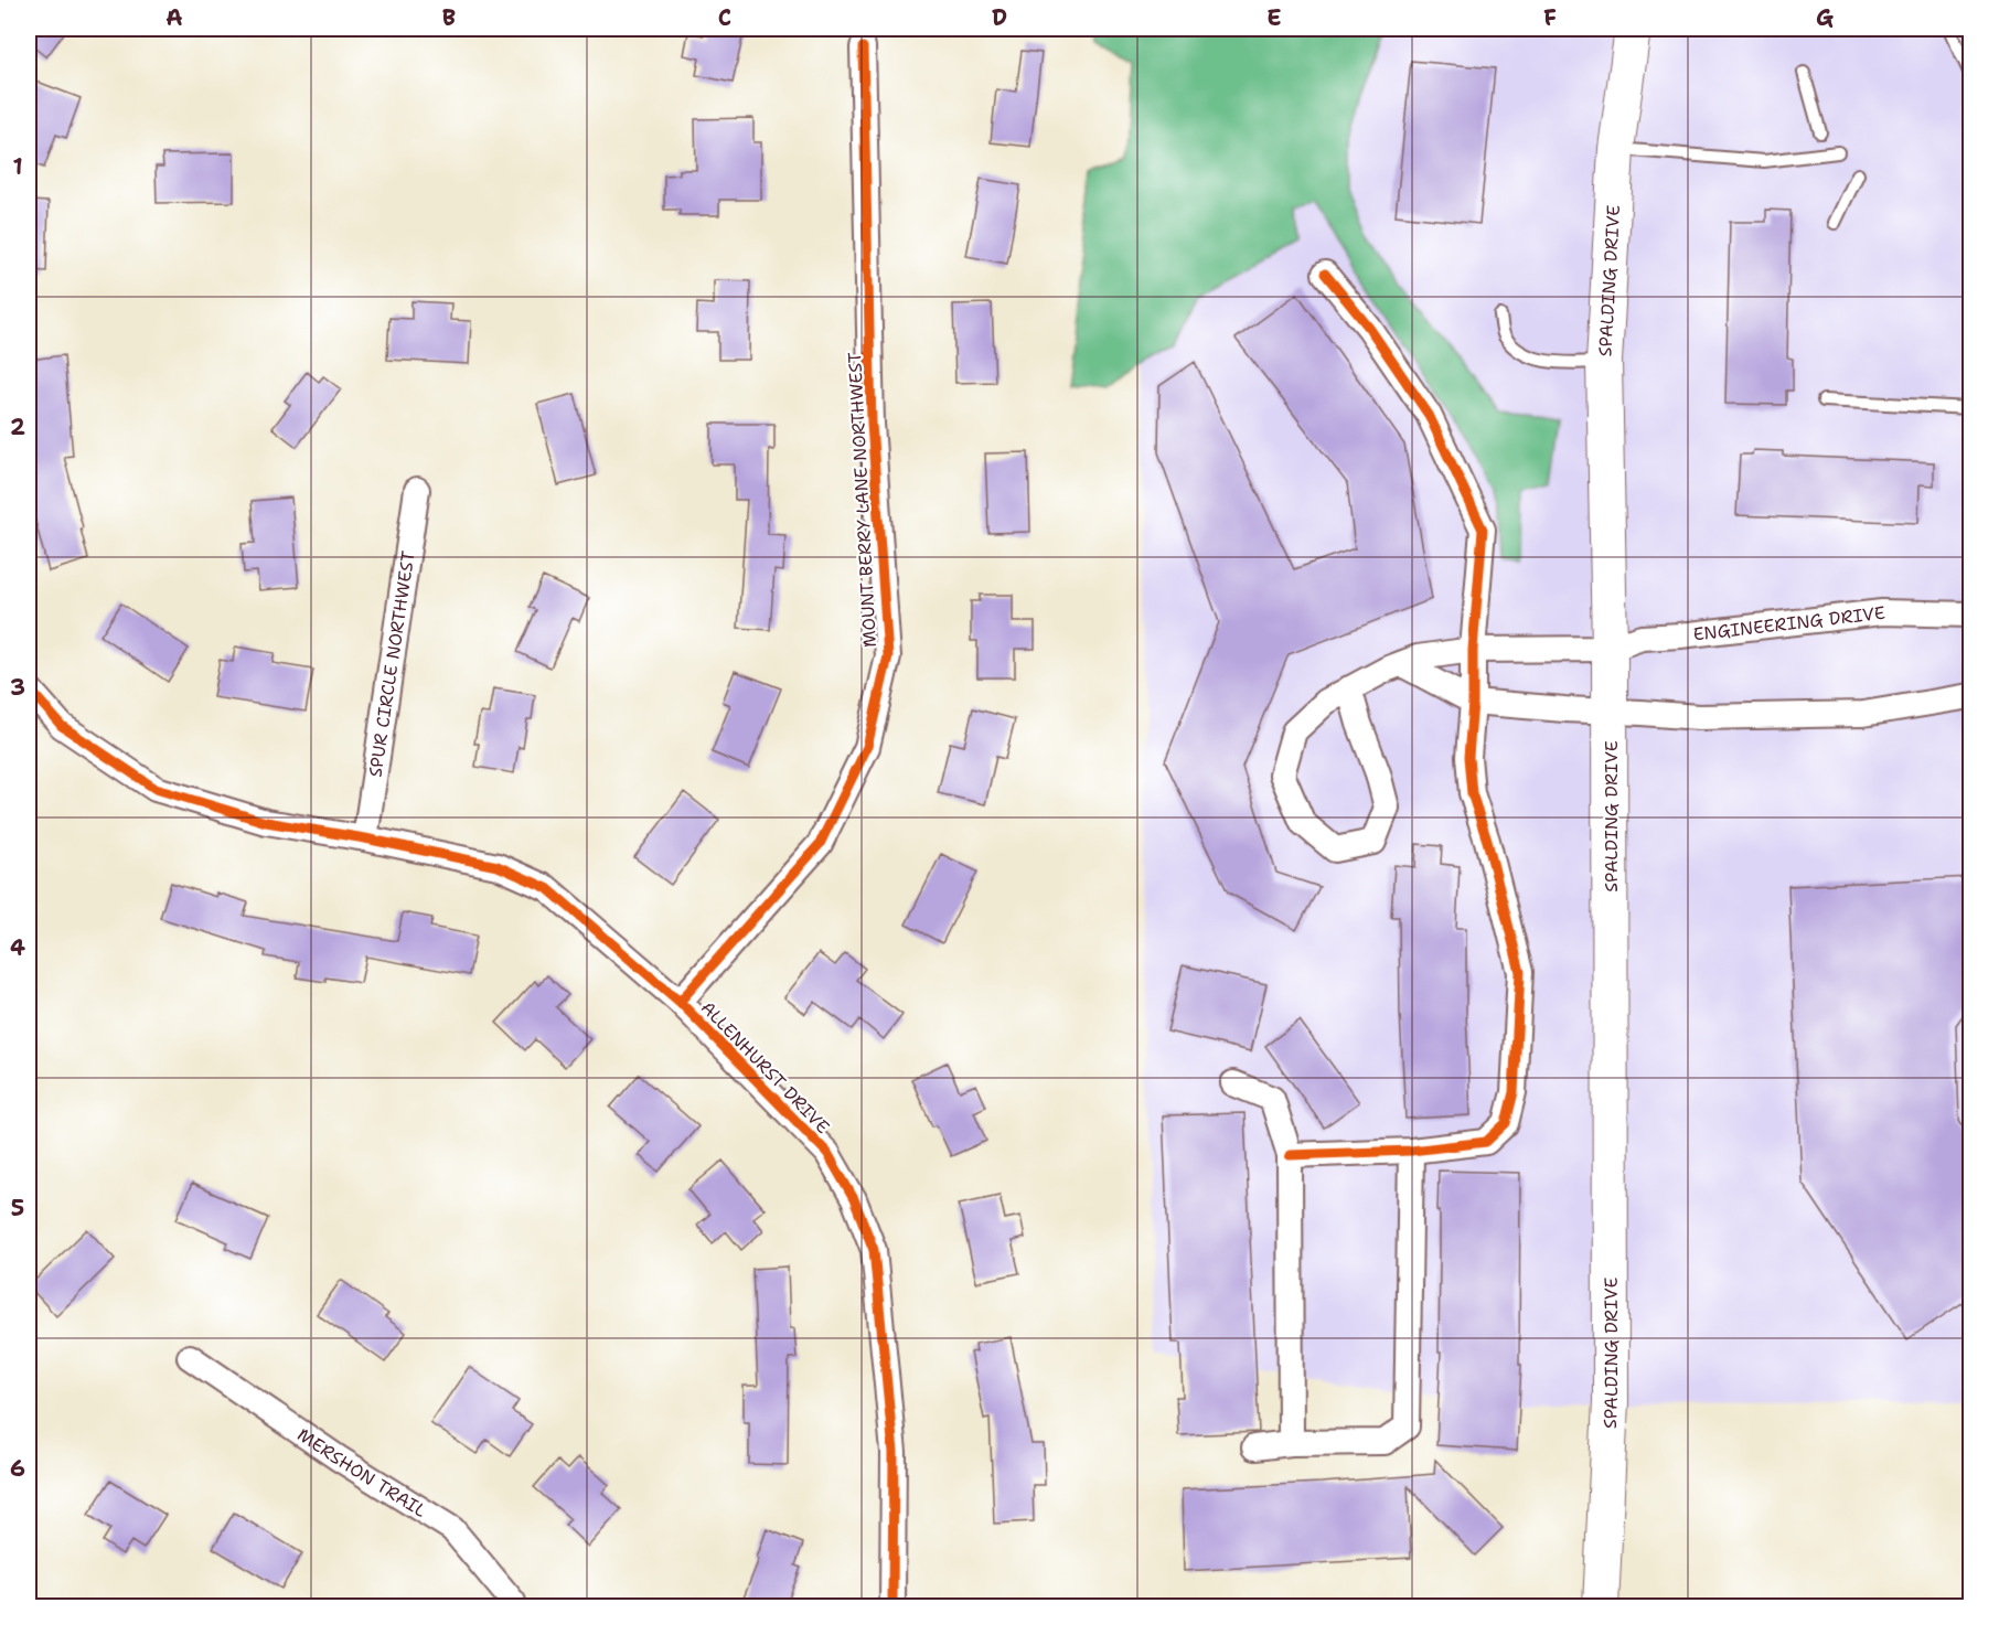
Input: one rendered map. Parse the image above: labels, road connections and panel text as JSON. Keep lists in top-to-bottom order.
{
  "streets": {
    "main road": ["SPALDING DRIVE"],
    "street": [
      "MOUNT BERRY LANE NORTHWEST",
      "ENGINEERING DRIVE",
      "SPUR CIRCLE NORTHWEST",
      "ALLENHURST DRIVE",
      "MERSHON TRAIL"
    ]
  },
  "crossings": [
    ["SPALDING DRIVE", "ENGINEERING DRIVE"],
    ["MOUNT BERRY LANE NORTHWEST", "ALLENHURST DRIVE"],
    ["SPUR CIRCLE NORTHWEST", "ALLENHURST DRIVE"]
  ],
  "grid": {
    "columns": [
      "A",
      "B",
      "C",
      "D",
      "E",
      "F",
      "G"
    ],
    "rows": [
      "1",
      "2",
      "3",
      "4",
      "5",
      "6"
    ]
  }
}
